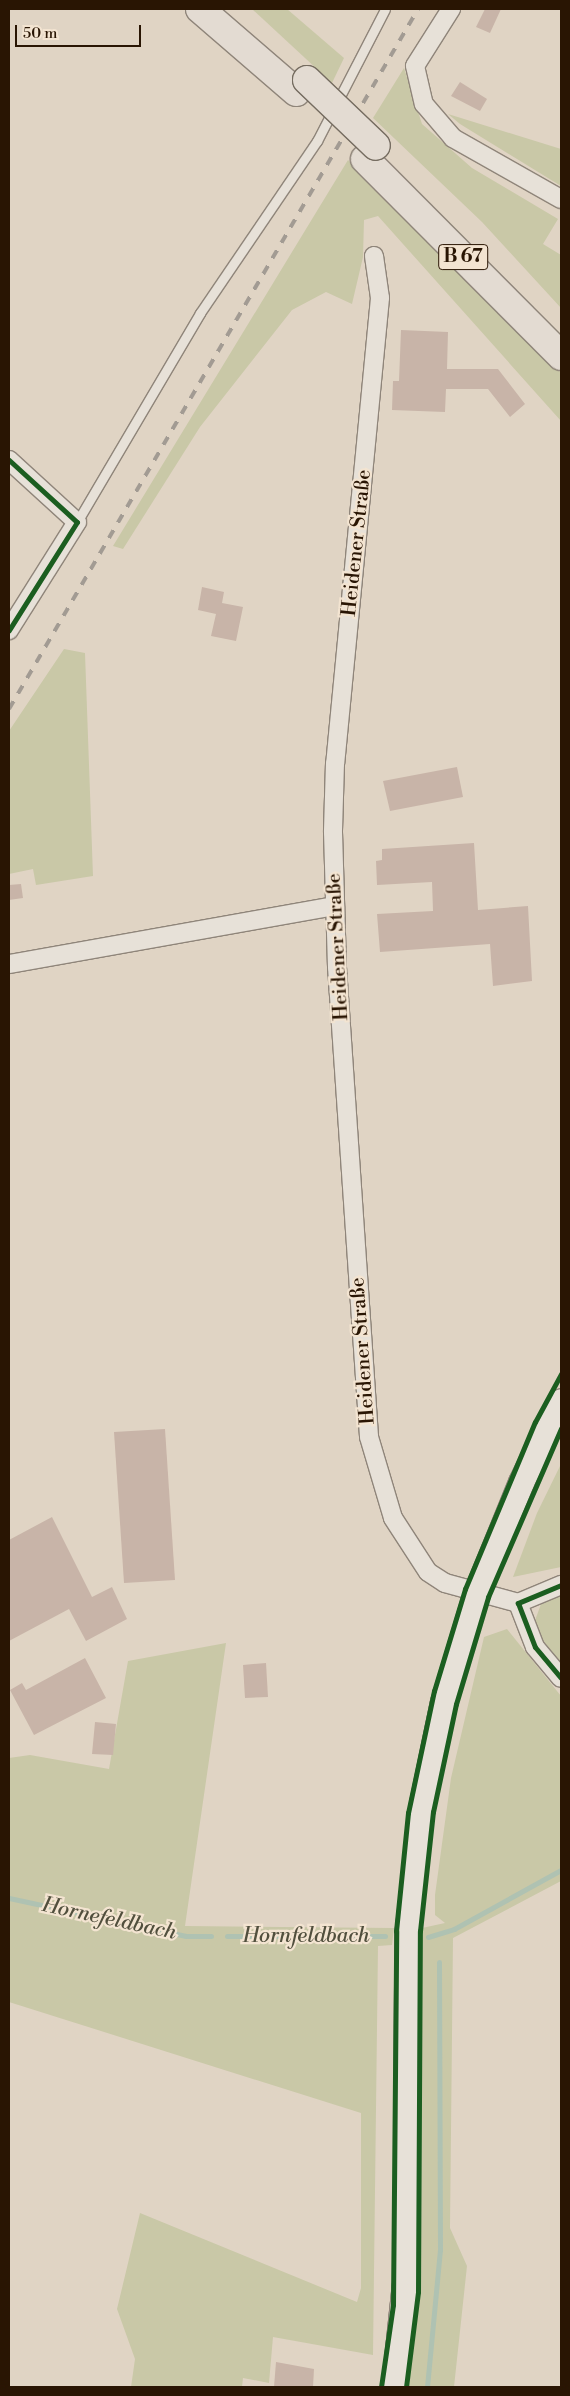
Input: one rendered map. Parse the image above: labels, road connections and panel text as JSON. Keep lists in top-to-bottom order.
{
  "streets": {
    "highway": ["B 67"],
    "street": ["Heidener Straße"]
  },
  "water": ["Hornefeldbach", "Hornfeldbach"],
  "scale_bar": "50 m"
}
